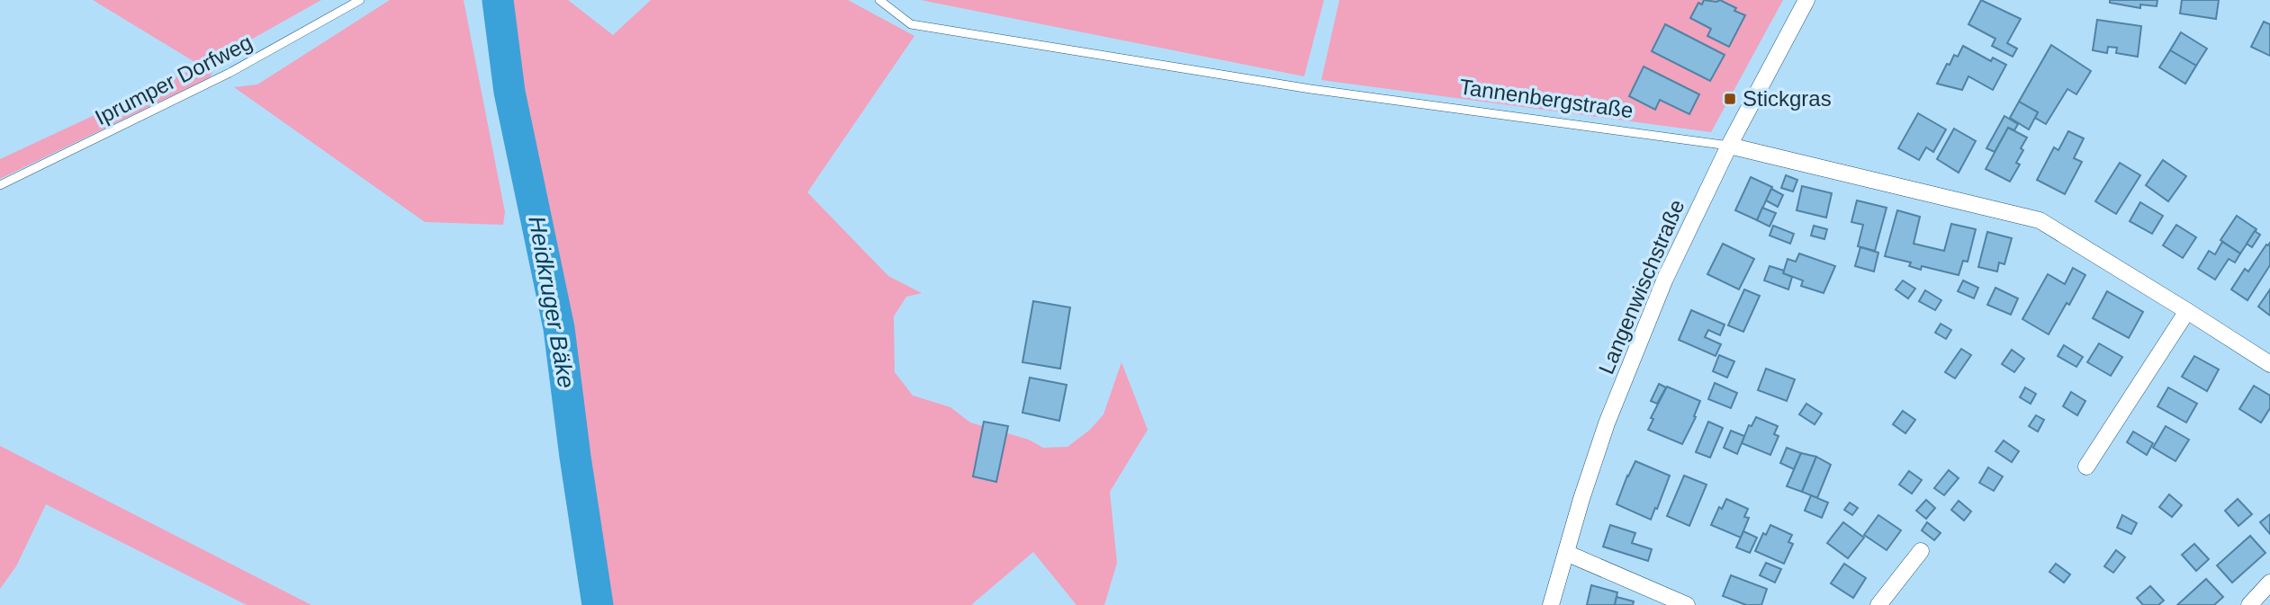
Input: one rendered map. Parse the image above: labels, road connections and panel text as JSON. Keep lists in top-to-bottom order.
{
  "streets": {
    "street": ["Tannenbergstraße", "Langenwischstraße"],
    "lane": ["Iprumper Dorfweg"]
  },
  "crossings": [
    ["Tannenbergstraße", "Langenwischstraße"]
  ],
  "water": ["Heidkruger Bäke"],
  "places": {
    "transit": ["Stickgras"]
  }
}
